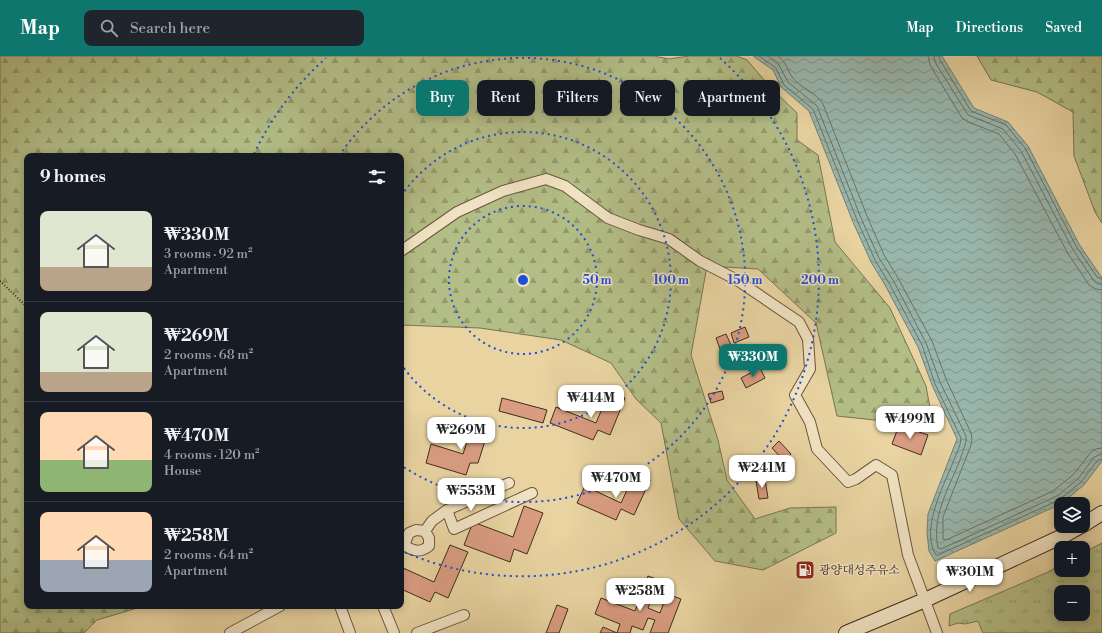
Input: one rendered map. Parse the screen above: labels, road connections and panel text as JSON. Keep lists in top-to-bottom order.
{
  "places": {
    "fuel station": ["광양대성주유소"]
  },
  "page": {
    "header": "Map",
    "search": "Search here",
    "nav": ["Map", "Directions", "Saved"],
    "chip": [
      "Buy",
      "Rent",
      "Filters",
      "New",
      "Apartment"
    ],
    "heading": "9 homes",
    "list": [
      {
        "name": "₩330M",
        "note": "3 rooms · 92 m² · Apartment"
      },
      {
        "name": "₩269M",
        "note": "2 rooms · 68 m² · Apartment"
      },
      {
        "name": "₩470M",
        "note": "4 rooms · 120 m² · House"
      },
      {
        "name": "₩258M",
        "note": "2 rooms · 64 m² · Apartment"
      }
    ],
    "price": [
      "₩330M",
      "₩414M",
      "₩499M",
      "₩269M",
      "₩241M",
      "₩470M",
      "₩553M",
      "₩301M",
      "₩258M"
    ],
    "map_buttons": ["+", "−"]
  },
  "rings": [
    "50 m",
    "100 m",
    "150 m",
    "200 m"
  ]
}
